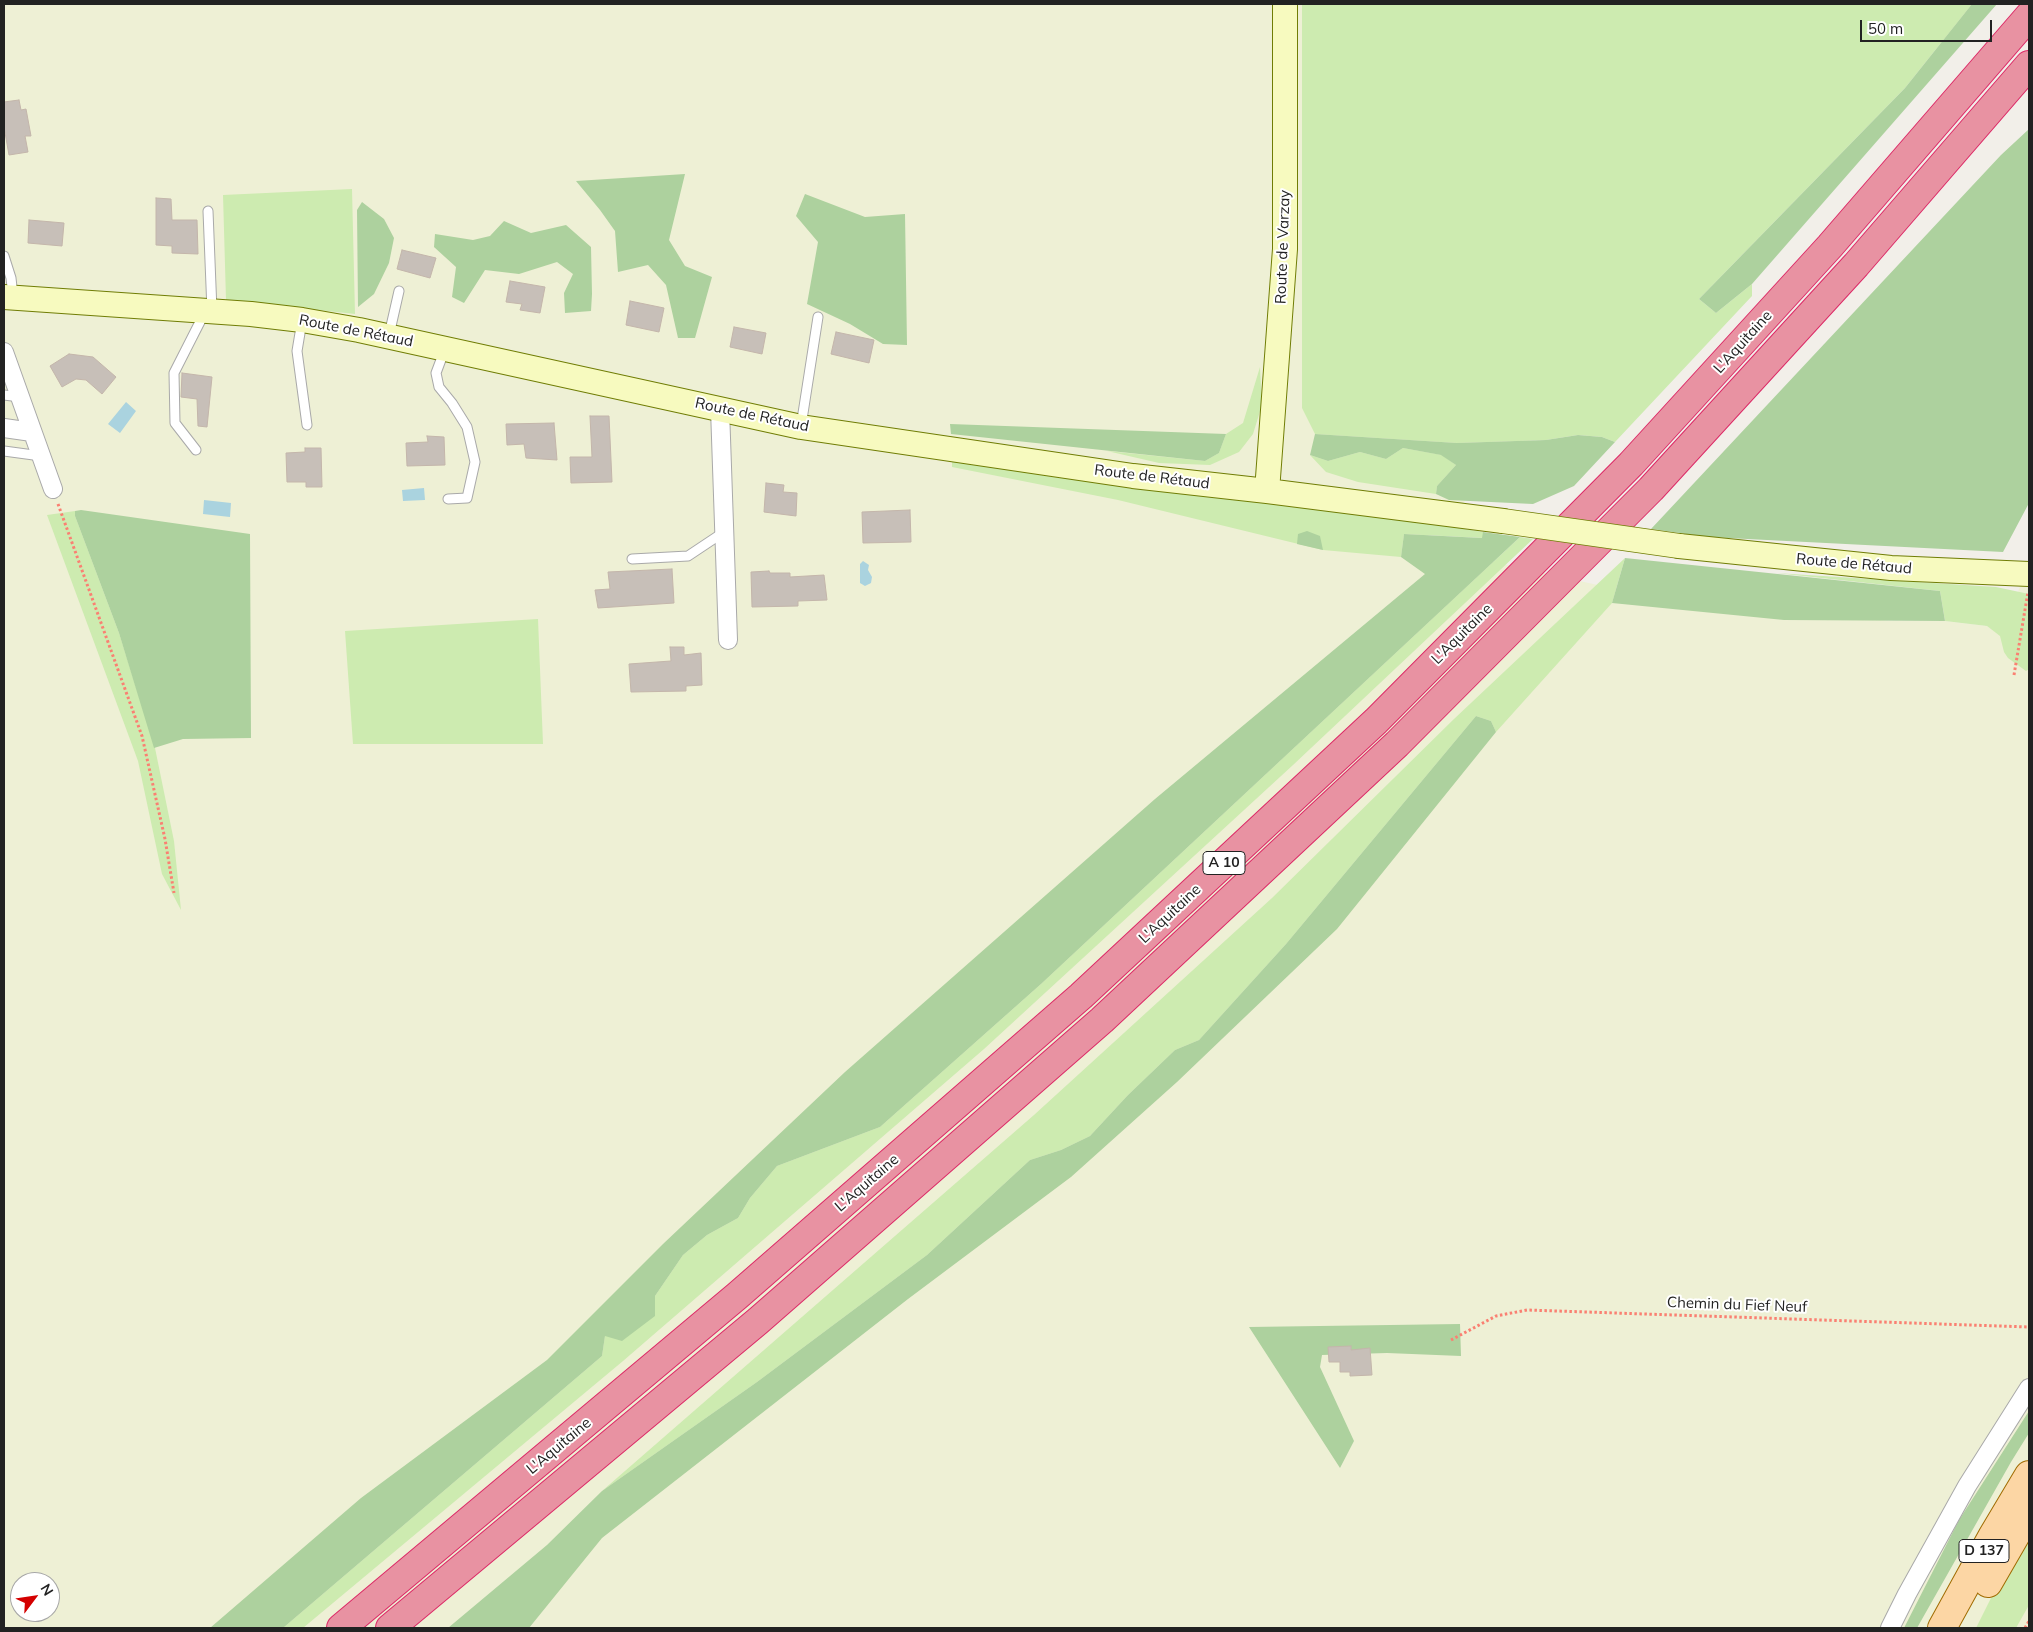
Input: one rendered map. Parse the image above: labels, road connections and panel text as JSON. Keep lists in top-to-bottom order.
{
  "streets": {
    "highway": ["L'Aquitaine", "A 10"],
    "main road": ["Route de Varzay", "Route de Rétaud", "D 137"],
    "path": ["Chemin du Fief Neuf"]
  },
  "crossings": [
    ["Route de Varzay", "Route de Rétaud"]
  ],
  "scale_bar": "50 m",
  "north": "top right"
}
